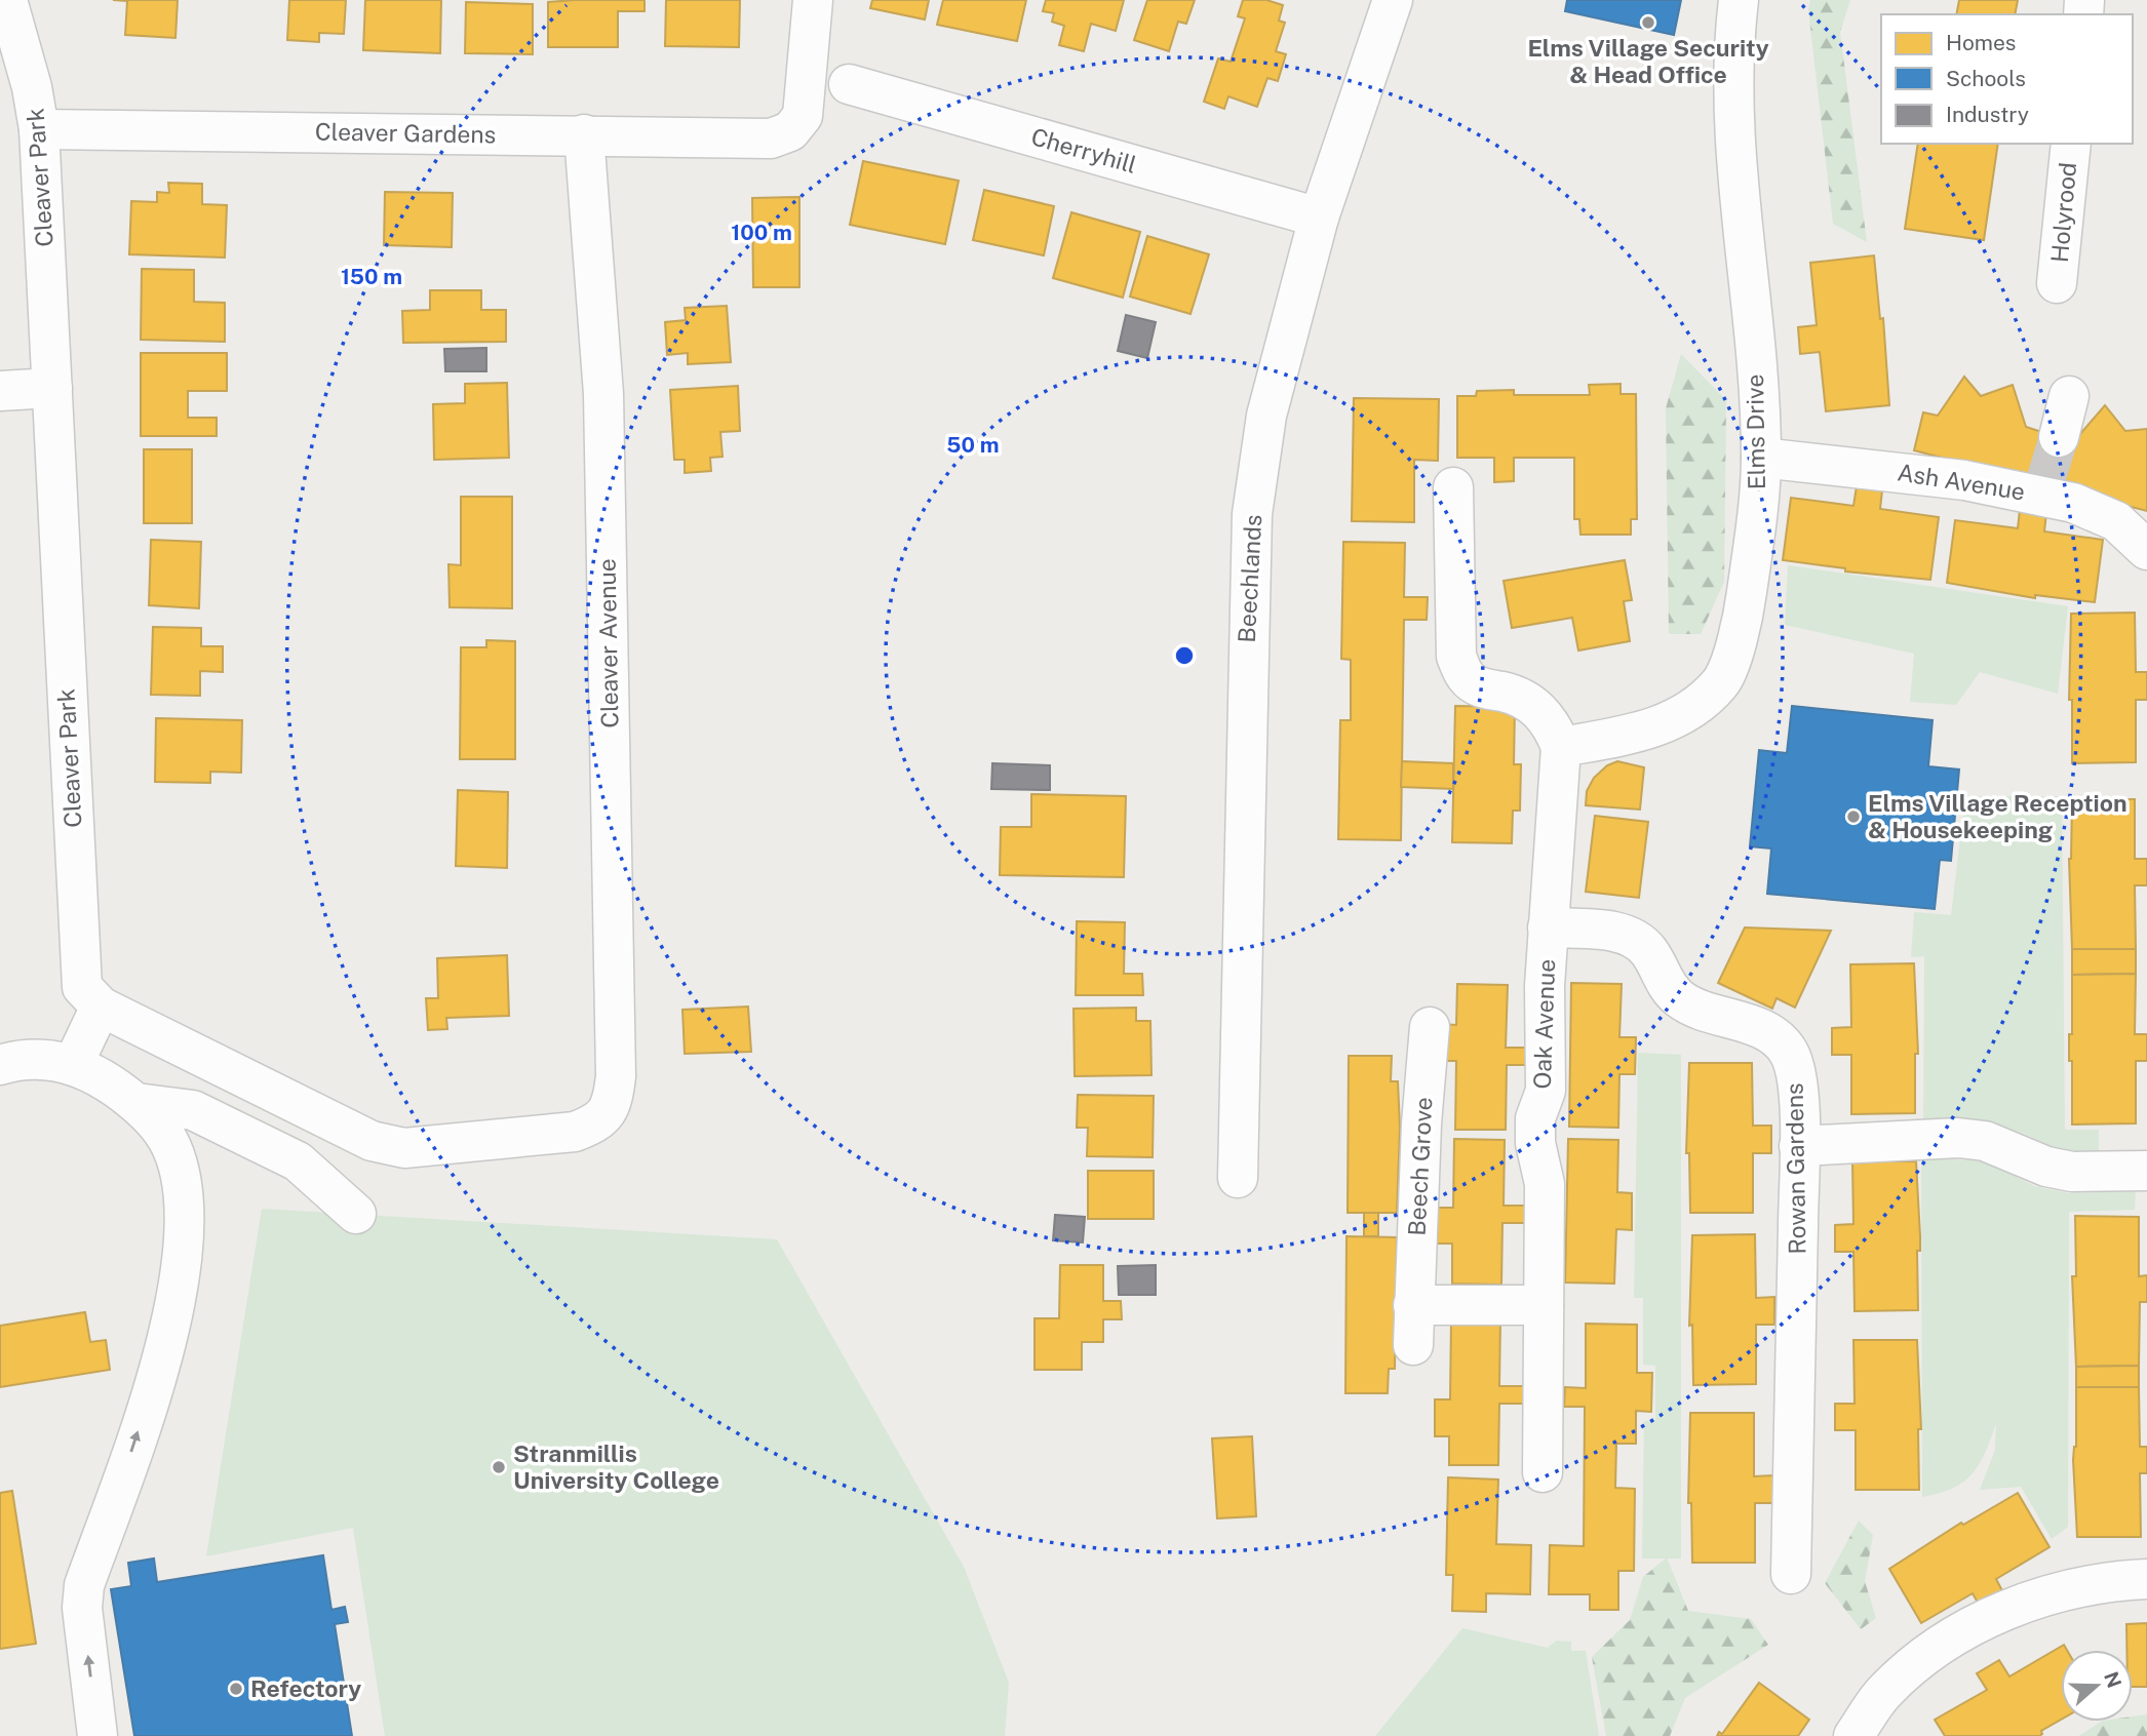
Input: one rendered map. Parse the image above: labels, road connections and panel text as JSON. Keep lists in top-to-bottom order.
{
  "streets": {
    "street": [
      "Cleaver Gardens",
      "Cherryhill",
      "Cleaver Park",
      "Holyrood",
      "Elms Drive",
      "Ash Avenue",
      "Beechlands",
      "Cleaver Avenue",
      "Oak Avenue",
      "Beech Grove",
      "Rowan Gardens"
    ]
  },
  "crossings": [
    ["Cleaver Gardens", "Cleaver Park"],
    ["Cleaver Gardens", "Cleaver Avenue"],
    ["Cherryhill", "Beechlands"],
    ["Cleaver Park", "Cleaver Avenue"],
    ["Elms Drive", "Ash Avenue"],
    ["Elms Drive", "Oak Avenue"],
    ["Oak Avenue", "Rowan Gardens"]
  ],
  "places": [
    "Elms Village Security & Head Office",
    "Elms Village Reception & Housekeeping",
    "Stranmillis University College",
    "Refectory"
  ],
  "legend": ["Homes", "Schools", "Industry"],
  "north": "right",
  "rings": ["100 m", "150 m", "50 m"]
}
